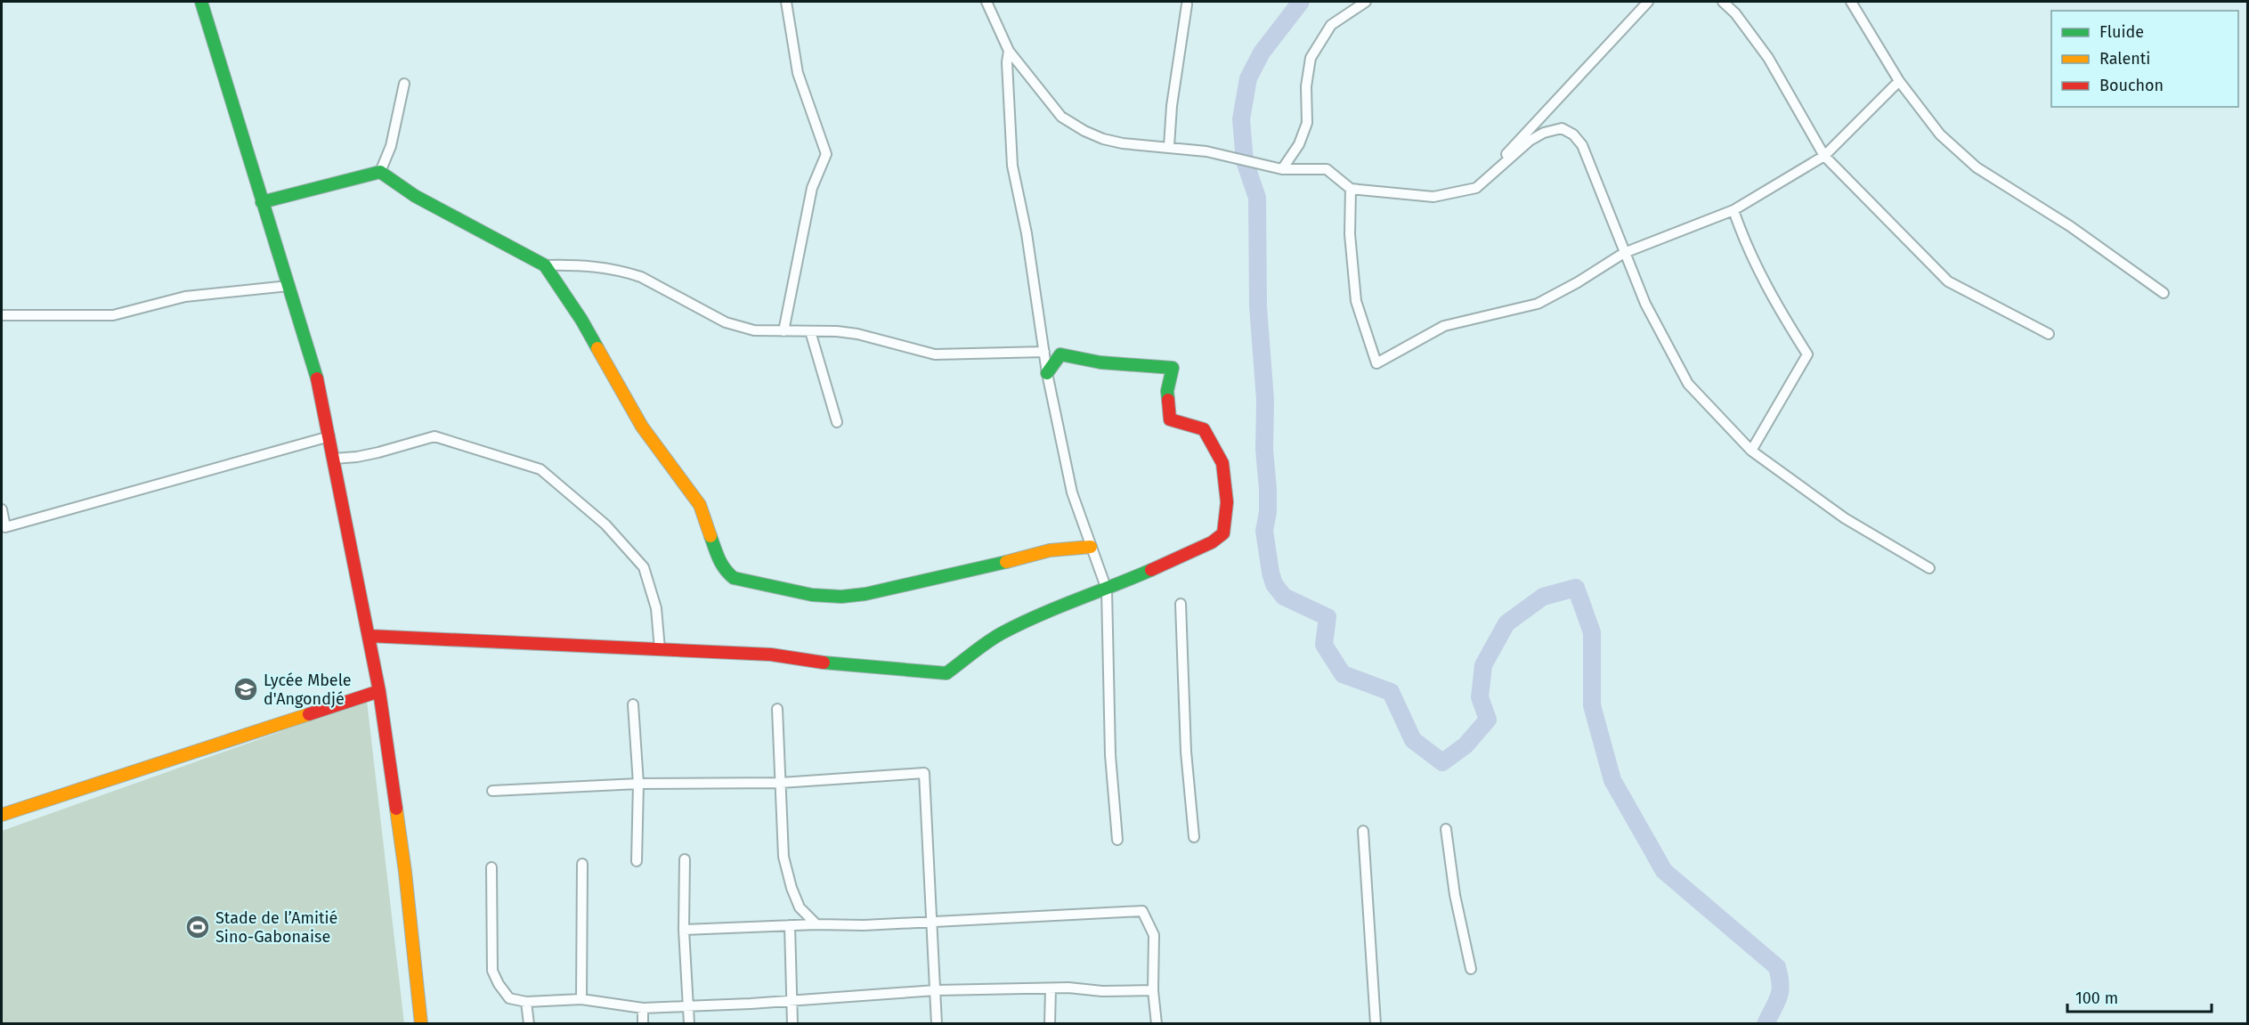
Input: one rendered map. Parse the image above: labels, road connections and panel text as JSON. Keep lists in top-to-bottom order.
{
  "places": {
    "school or university": ["Lycée Mbele d'Angondjé"],
    "sports": ["Stade de l’Amitié Sino-Gabonaise"]
  },
  "legend": ["Fluide", "Ralenti", "Bouchon"],
  "scale_bar": "100 m"
}
